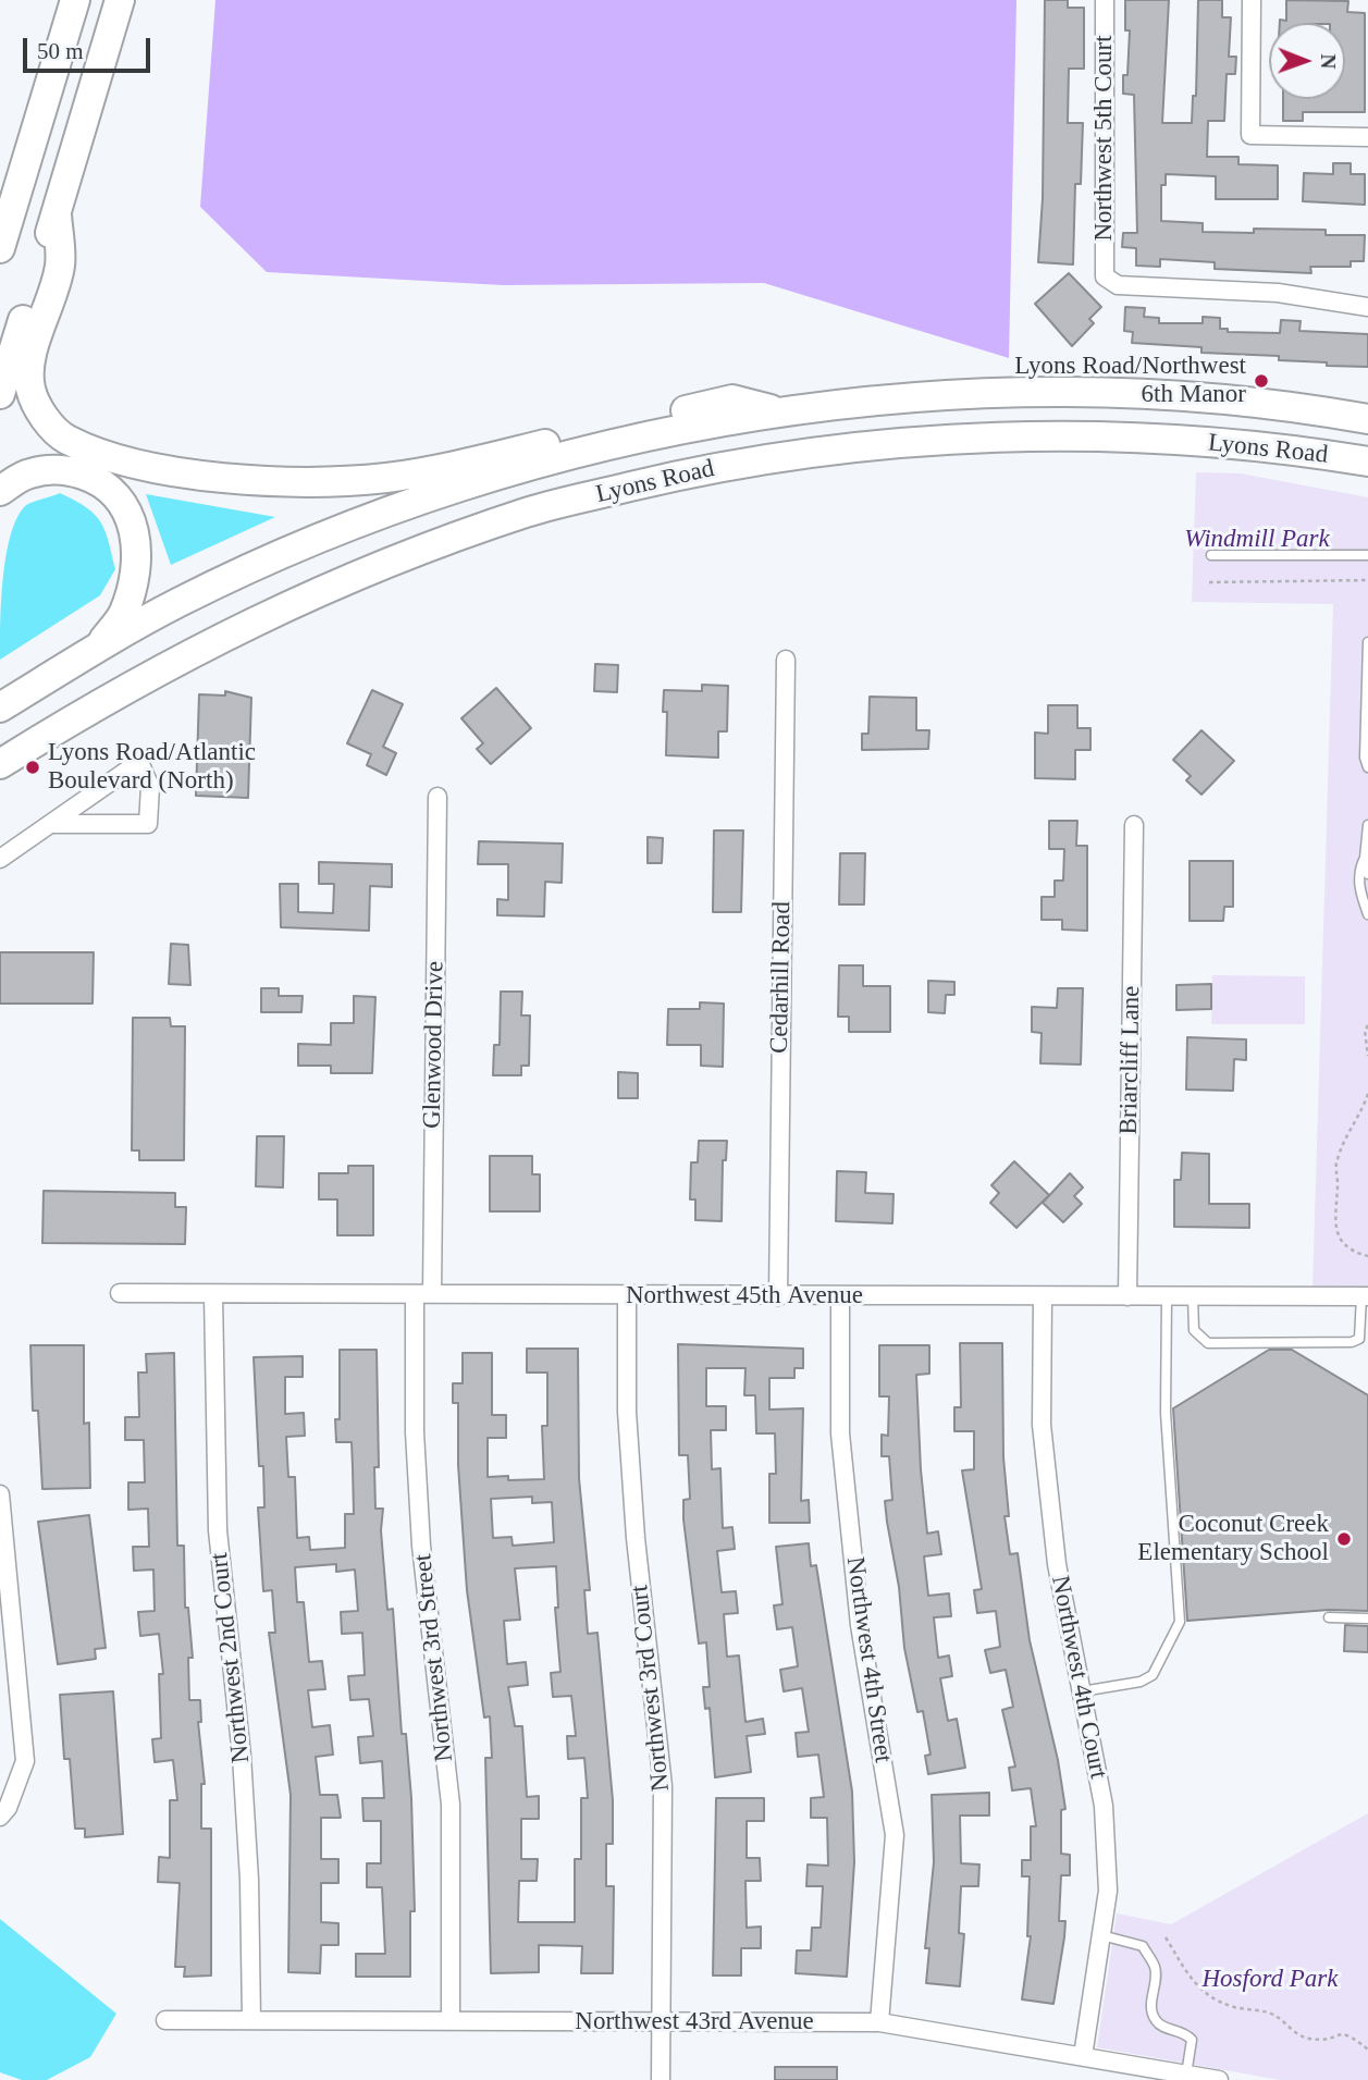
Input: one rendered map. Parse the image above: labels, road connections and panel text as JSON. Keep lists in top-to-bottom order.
{
  "streets": {
    "main road": ["Lyons Road"],
    "street": [
      "Northwest 5th Court",
      "Cedarhill Road",
      "Glenwood Drive",
      "Briarcliff Lane",
      "Northwest 45th Avenue",
      "Northwest 2nd Court",
      "Northwest 3rd Street",
      "Northwest 4th Street",
      "Northwest 4th Court",
      "Northwest 3rd Court",
      "Northwest 43rd Avenue"
    ]
  },
  "crossings": [
    ["Cedarhill Road", "Northwest 45th Avenue"],
    ["Glenwood Drive", "Northwest 45th Avenue"],
    ["Glenwood Drive", "Northwest 3rd Street"],
    ["Briarcliff Lane", "Northwest 45th Avenue"],
    ["Northwest 45th Avenue", "Northwest 2nd Court"],
    ["Northwest 45th Avenue", "Northwest 3rd Street"],
    ["Northwest 45th Avenue", "Northwest 4th Street"],
    ["Northwest 45th Avenue", "Northwest 4th Court"],
    ["Northwest 45th Avenue", "Northwest 3rd Court"],
    ["Northwest 2nd Court", "Northwest 43rd Avenue"],
    ["Northwest 3rd Street", "Northwest 43rd Avenue"],
    ["Northwest 4th Street", "Northwest 43rd Avenue"],
    ["Northwest 4th Court", "Northwest 43rd Avenue"],
    ["Northwest 3rd Court", "Northwest 43rd Avenue"]
  ],
  "parks": ["Windmill Park", "Hosford Park"],
  "places": ["Lyons Road/Northwest 6th Manor", "Lyons Road/Atlantic Boulevard (North)", "Coconut Creek Elementary School"],
  "scale_bar": "50 m",
  "north": "right"
}
